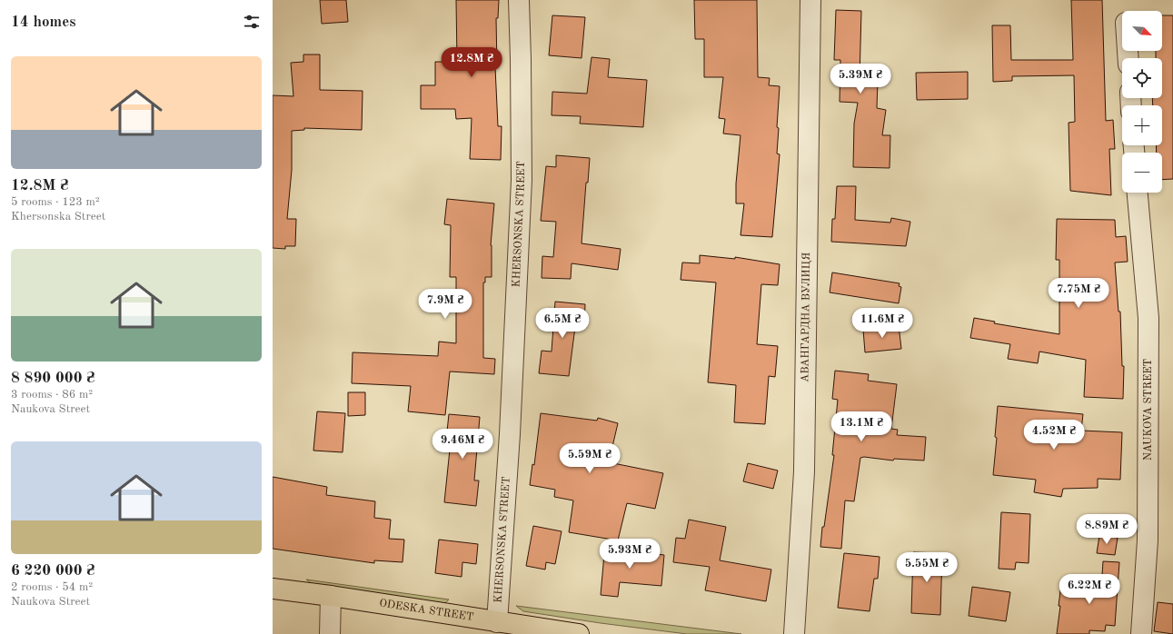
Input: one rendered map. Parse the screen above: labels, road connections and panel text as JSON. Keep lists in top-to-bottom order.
{
  "streets": {
    "main road": ["ODESKA STREET"],
    "street": ["KHERSONSKA STREET", "АВАНГАРДНА ВУЛИЦЯ", "NAUKOVA STREET"]
  },
  "crossings": [
    ["KHERSONSKA STREET", "ODESKA STREET"]
  ],
  "north": "bottom right",
  "page": {
    "heading": "14 homes",
    "map_buttons": ["+", "−"],
    "list": [
      {
        "name": "12.8M ₴",
        "note": "5 rooms · 123 m² · Khersonska Street"
      },
      {
        "name": "8 890 000 ₴",
        "note": "3 rooms · 86 m² · Naukova Street"
      },
      {
        "name": "6 220 000 ₴",
        "note": "2 rooms · 54 m² · Naukova Street"
      }
    ],
    "price": [
      "12.8M ₴",
      "5.39M ₴",
      "7.75M ₴",
      "7.9M ₴",
      "6.5M ₴",
      "11.6M ₴",
      "13.1M ₴",
      "4.52M ₴",
      "9.46M ₴",
      "5.59M ₴",
      "8.89M ₴",
      "5.93M ₴",
      "5.55M ₴",
      "6.22M ₴"
    ]
  }
}
